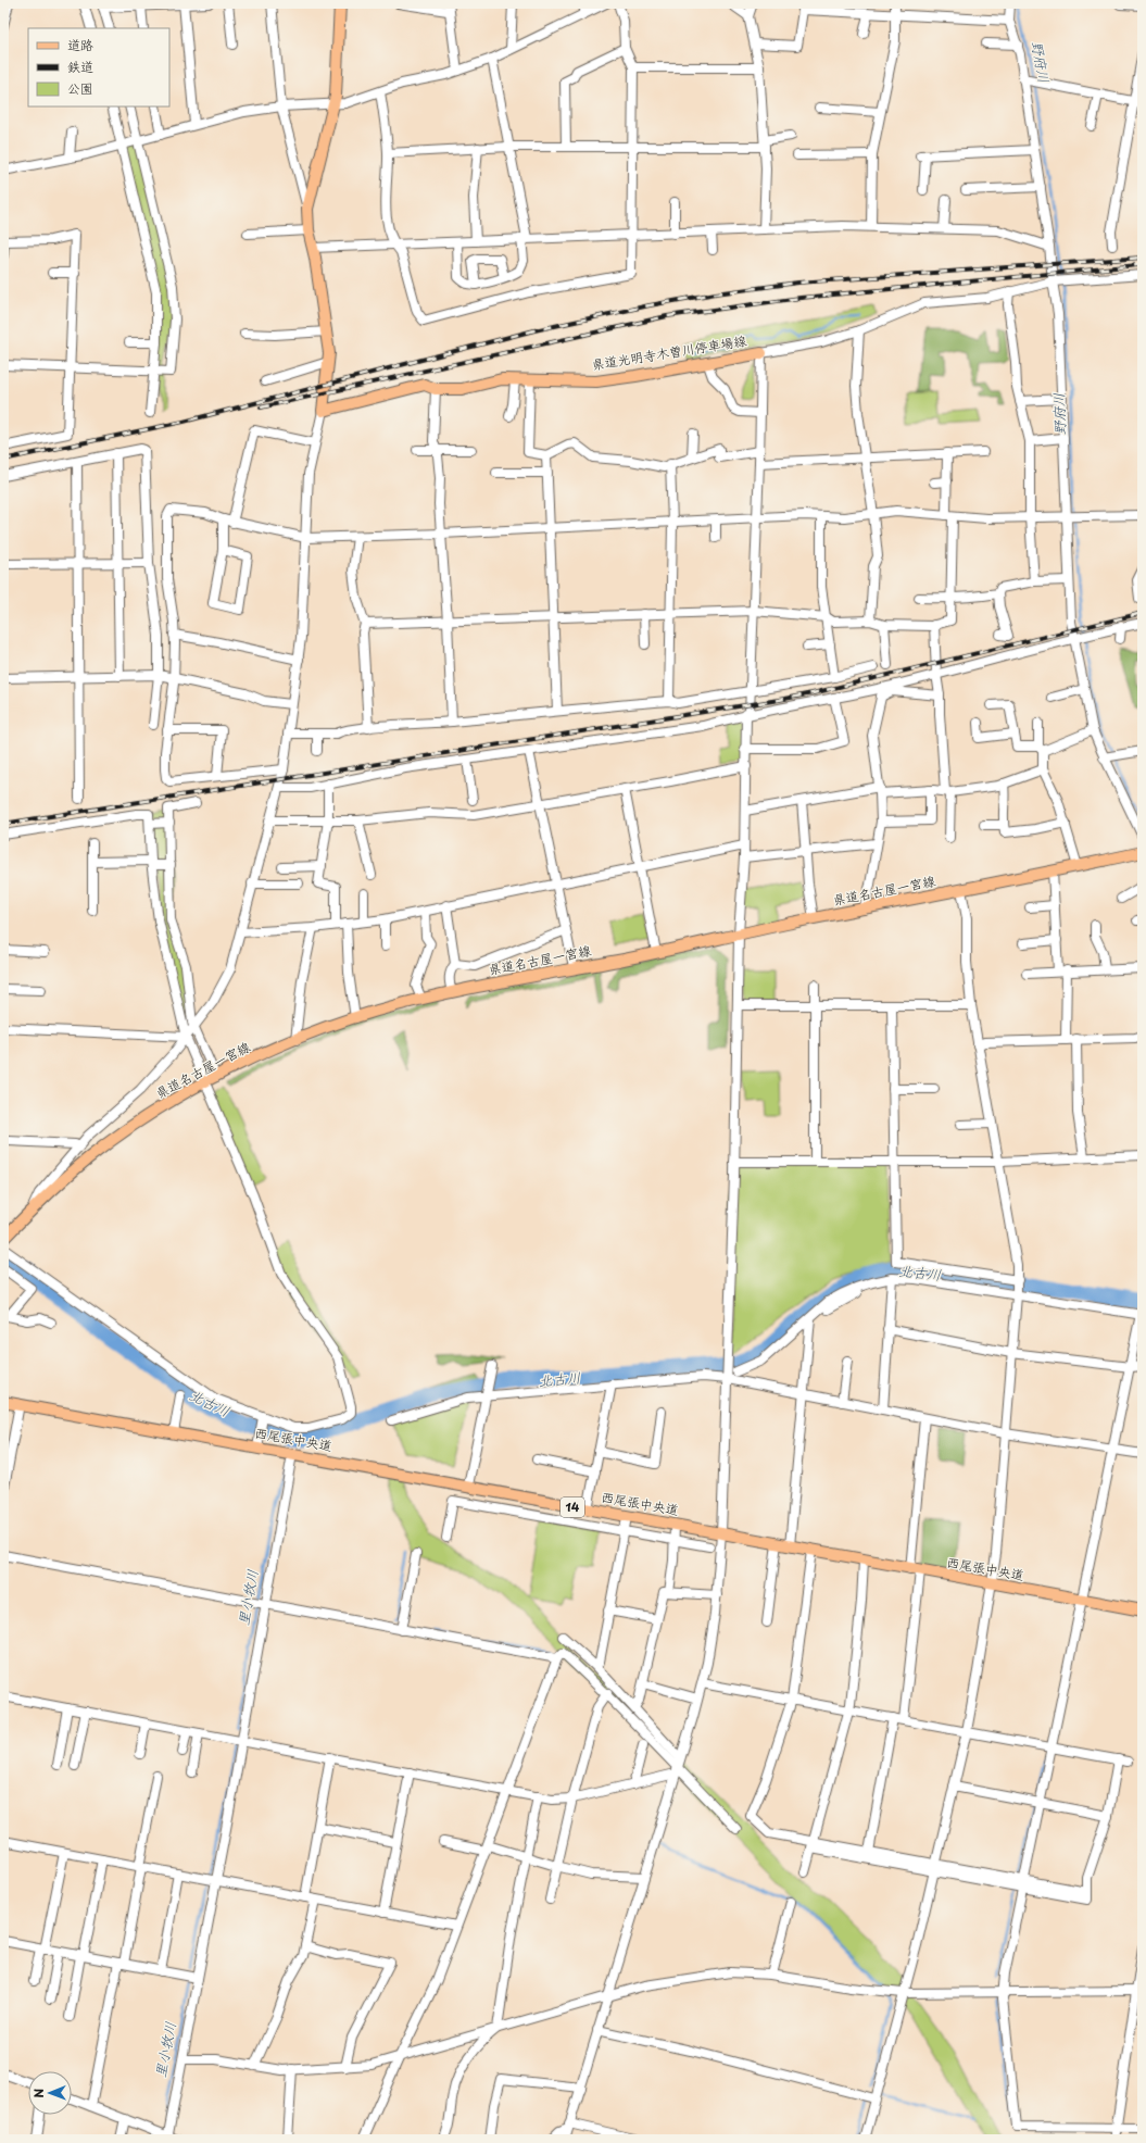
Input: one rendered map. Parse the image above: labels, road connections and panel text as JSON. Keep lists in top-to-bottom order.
{
  "streets": {
    "main road": [
      "県道光明寺木曽川停車場線",
      "県道名古屋一宮線",
      "西尾張中央道",
      "14"
    ]
  },
  "water": ["野府川", "北古川", "里小牧川"],
  "legend": ["道路", "鉄道", "公園"],
  "north": "left"
}
